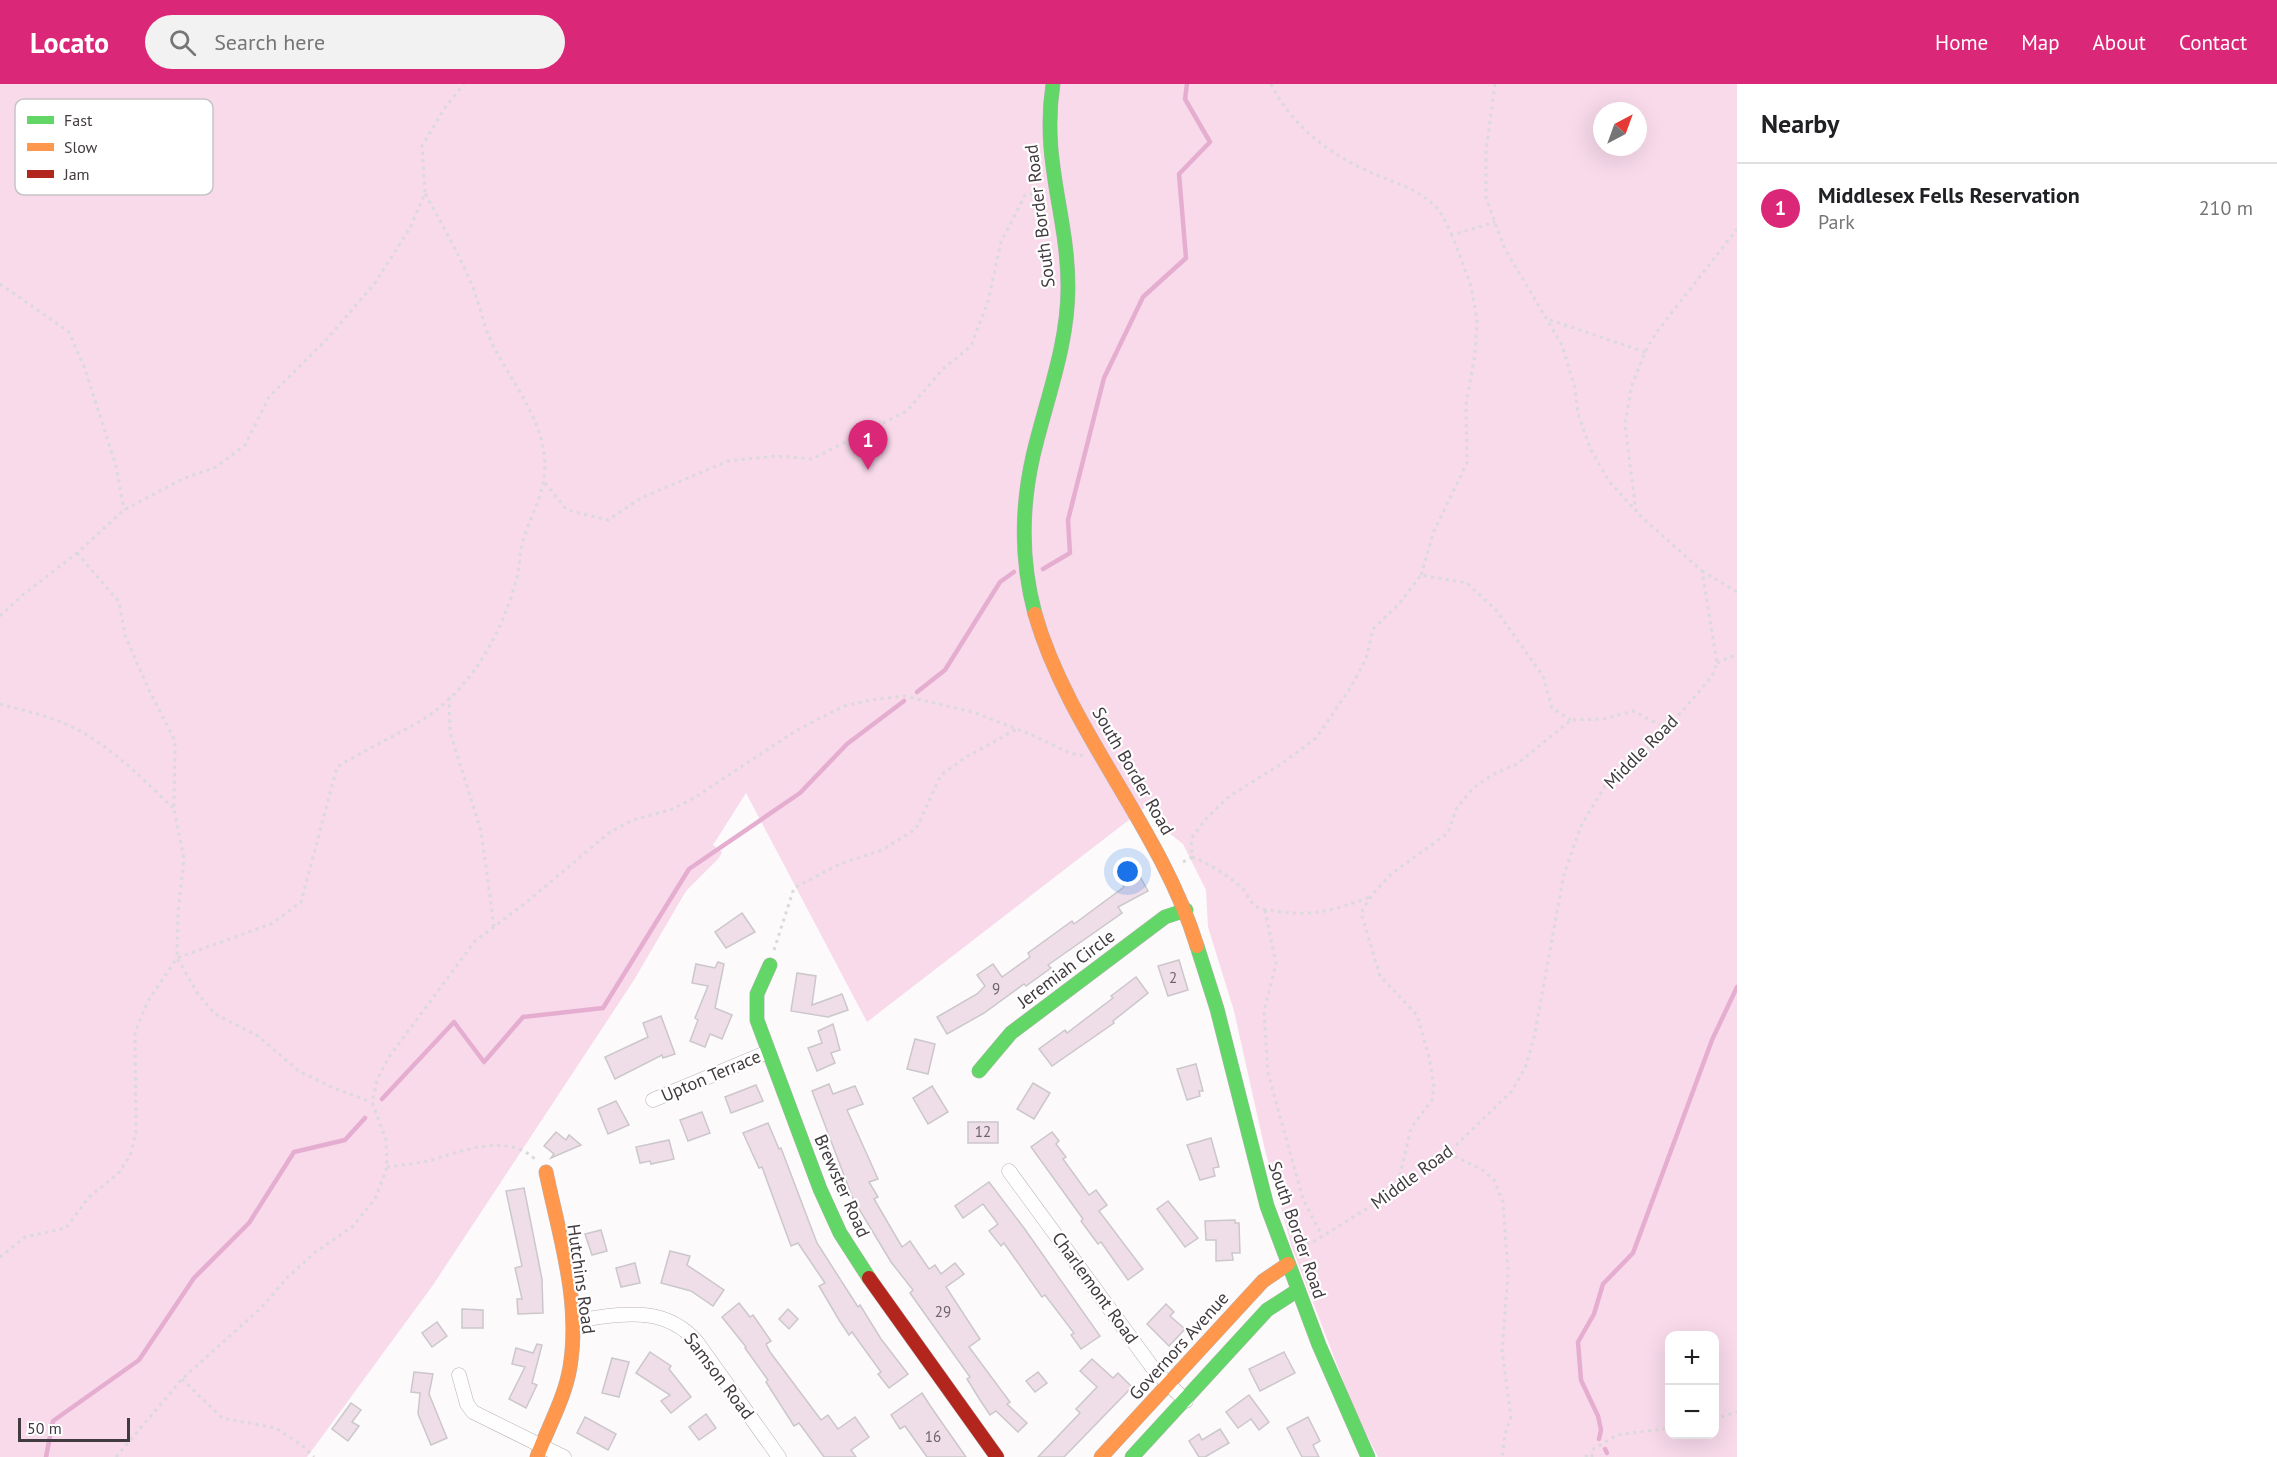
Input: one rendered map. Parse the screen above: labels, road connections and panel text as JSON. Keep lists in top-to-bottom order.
{
  "streets": {
    "street": [
      "South Border Road",
      "Jeremiah Circle",
      "Upton Terrace",
      "Brewster Road",
      "Hutchins Road",
      "Charlemont Road",
      "Governors Avenue",
      "Samson Road"
    ],
    "path": ["Middle Road"]
  },
  "crossings": [
    ["South Border Road", "Middle Road"],
    ["South Border Road", "Jeremiah Circle"],
    ["South Border Road", "Governors Avenue"],
    ["Middle Road", "Governors Avenue"],
    ["Upton Terrace", "Brewster Road"],
    ["Hutchins Road", "Samson Road"],
    ["Charlemont Road", "Governors Avenue"]
  ],
  "house_numbers": [
    "2",
    "9",
    "12",
    "29",
    "16"
  ],
  "legend": ["Fast", "Slow", "Jam"],
  "scale_bar": "50 m",
  "north": "top right",
  "page": {
    "header": "Locato",
    "search": "Search here",
    "nav": [
      "Home",
      "Map",
      "About",
      "Contact"
    ],
    "heading": "Nearby",
    "list": [
      {
        "mark": "1",
        "name": "Middlesex Fells Reservation",
        "note": "Park",
        "value": "210 m"
      }
    ],
    "pins": "1",
    "map_buttons": ["+", "−"],
    "scale": "50 m"
  }
}
